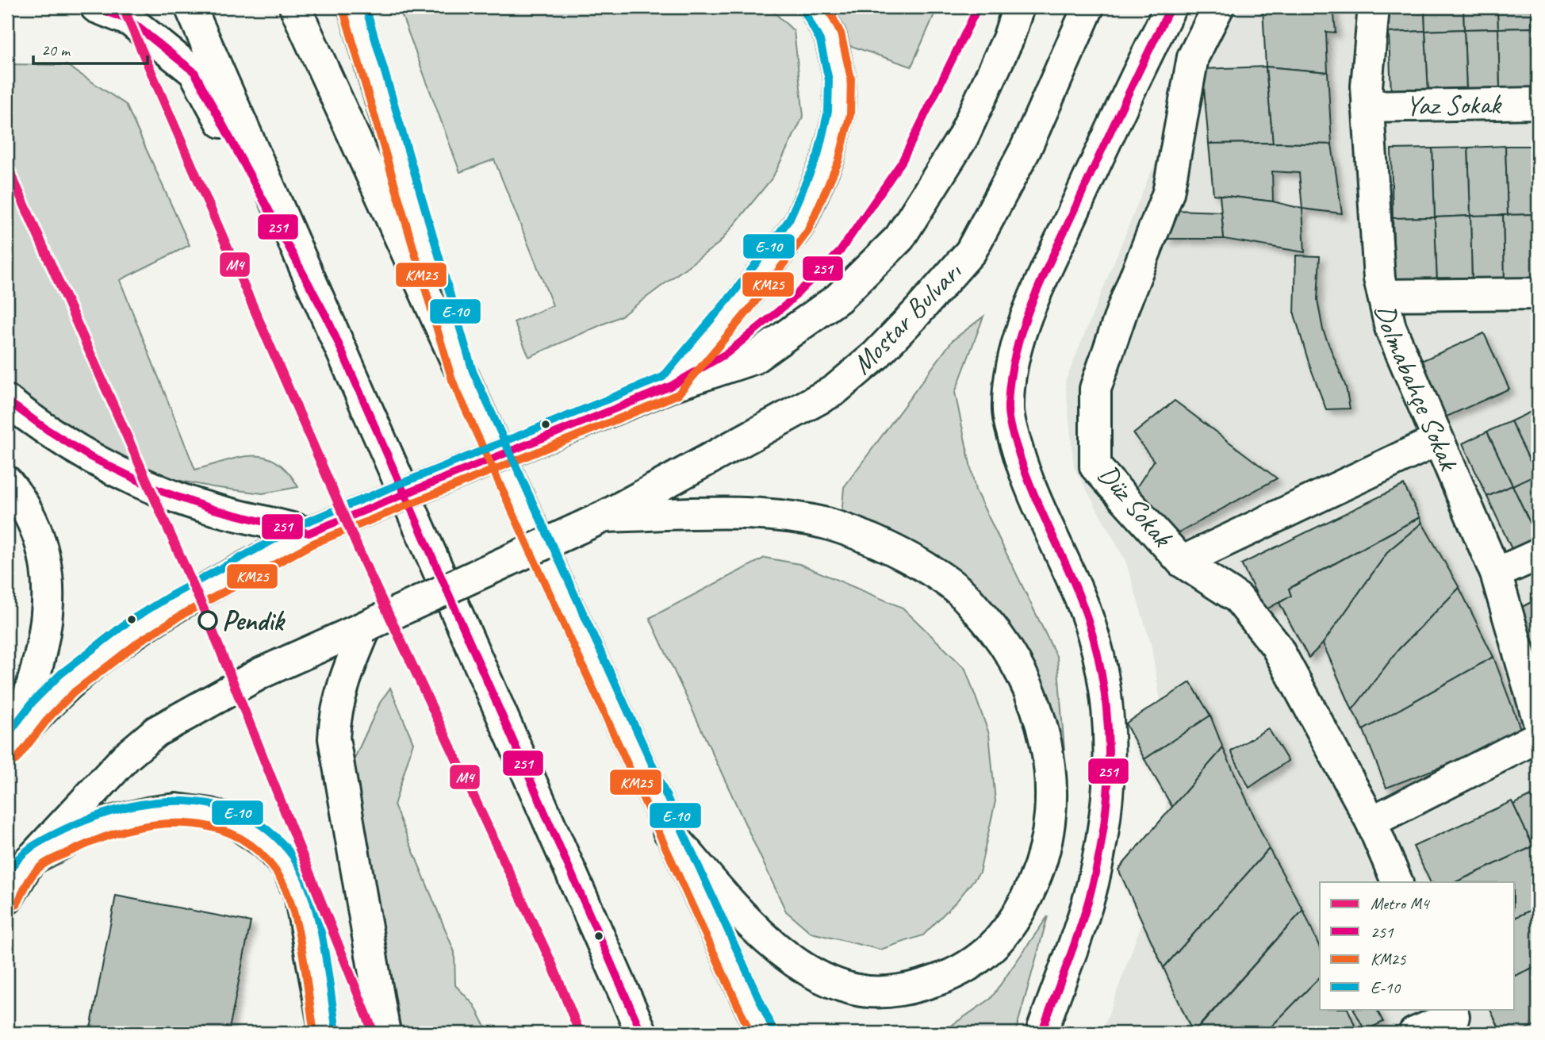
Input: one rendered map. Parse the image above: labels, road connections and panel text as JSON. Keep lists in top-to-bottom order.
{
  "streets": {
    "main road": [
      "Yaz Sokak",
      "Mostar Bulvarı",
      "Dolmabahçe Sokak",
      "Düz Sokak"
    ]
  },
  "crossings": [
    ["Yaz Sokak", "Dolmabahçe Sokak"]
  ],
  "places": ["Pendik"],
  "lines": [
    "metro line M4",
    "transit line 251",
    "transit line KM25",
    "transit line E-10"
  ],
  "legend": [
    "Metro M4",
    "251",
    "KM25",
    "E-10"
  ],
  "scale_bar": "20 m"
}
